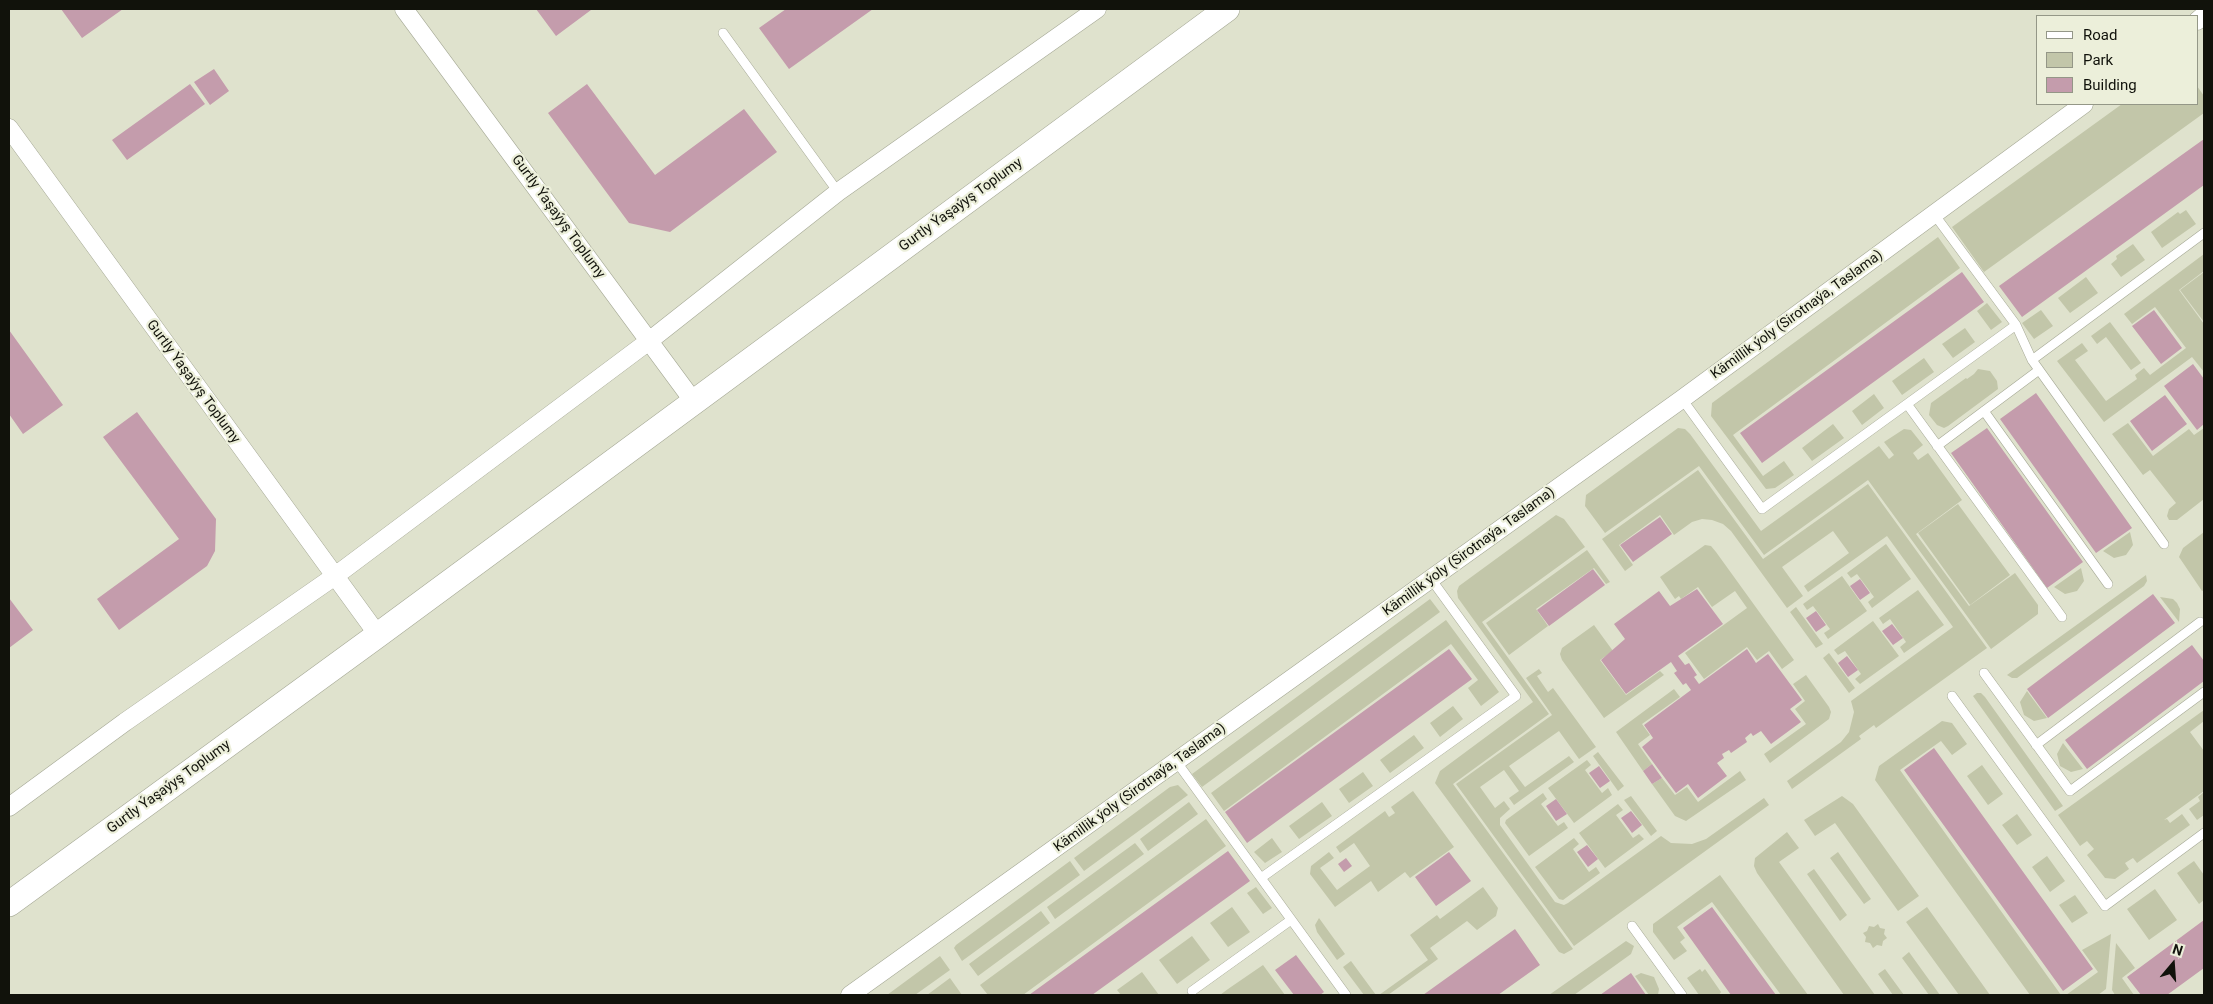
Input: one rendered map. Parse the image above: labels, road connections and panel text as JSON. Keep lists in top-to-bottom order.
{
  "streets": {
    "street": ["Gurtly Ýaşaýyş Toplumy", "Kämillik ýoly (Sirotnaýa, Taslama)"]
  },
  "legend": ["Road", "Park", "Building"],
  "north": "top"
}
